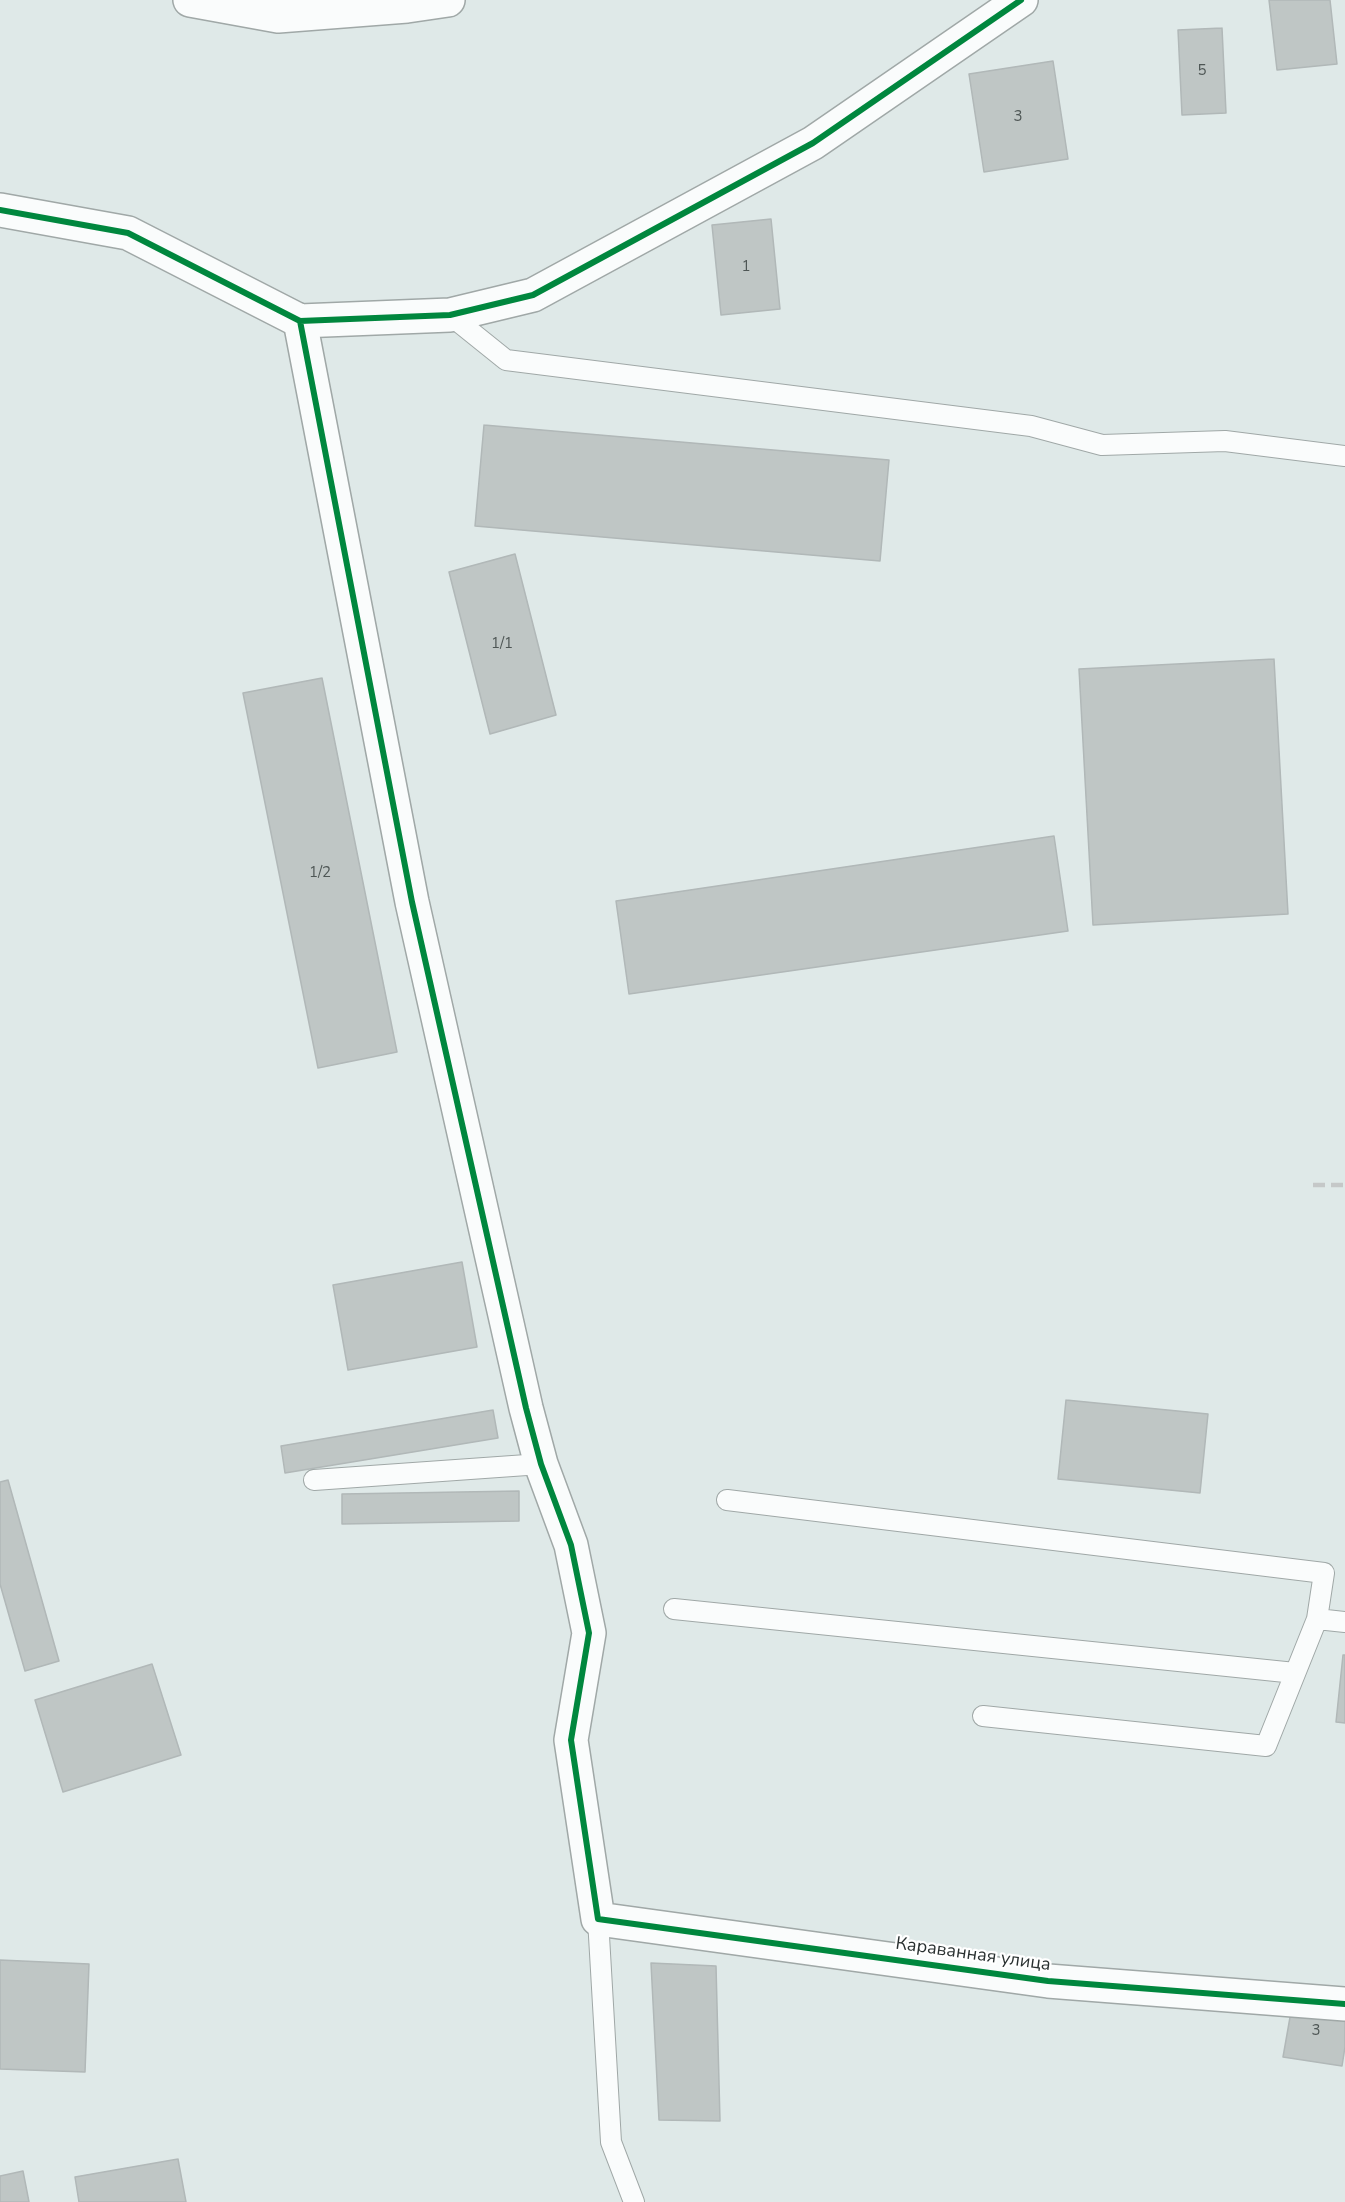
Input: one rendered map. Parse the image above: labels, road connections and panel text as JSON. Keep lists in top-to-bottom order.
{
  "streets": {
    "street": ["Караванная улица"]
  },
  "house_numbers": [
    "5",
    "3",
    "1",
    "1/1",
    "1/2",
    "3"
  ]
}
